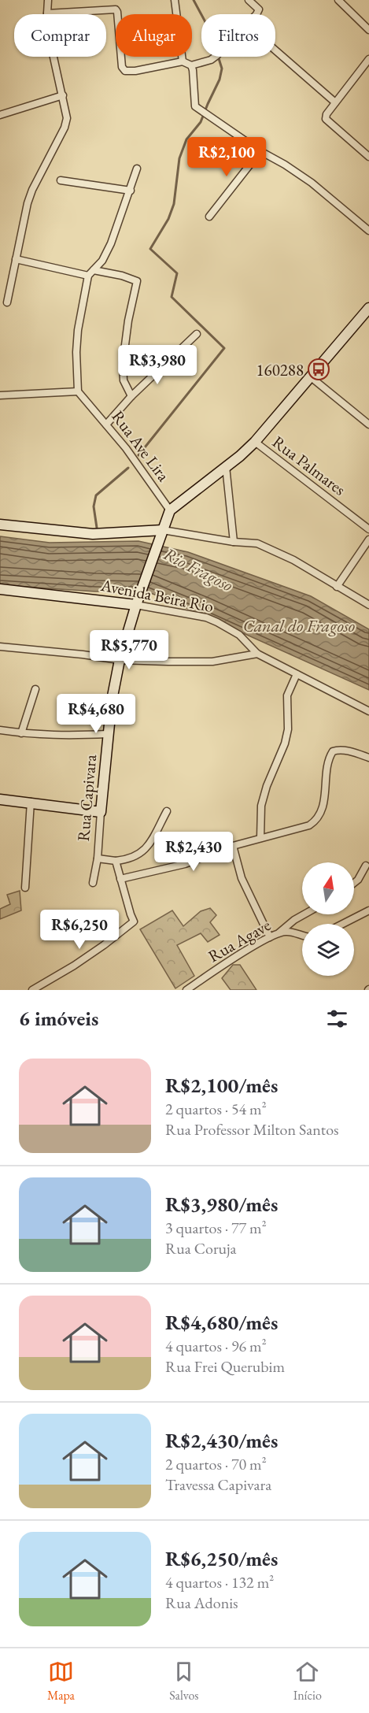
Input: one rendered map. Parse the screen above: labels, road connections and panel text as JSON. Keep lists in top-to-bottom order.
{
  "streets": {
    "main road": ["Avenida Beira Rio", "Rua Capivara"],
    "street": ["Rua Ave Lira", "Rua Palmares", "Rua Agave"]
  },
  "crossings": [
    ["Avenida Beira Rio", "Rua Capivara"]
  ],
  "water": ["Rio Fragoso", "Canal do Fragoso"],
  "places": {
    "bus stop": ["160288"]
  },
  "north": "top",
  "page": {
    "chip": ["Comprar", "Alugar", "Filtros"],
    "price": [
      "R$2,100",
      "R$3,980",
      "R$5,770",
      "R$4,680",
      "R$2,430",
      "R$6,250"
    ],
    "heading": "6 imóveis",
    "list": [
      {
        "name": "R$2,100/mês",
        "note": "2 quartos · 54 m² · Rua Professor Milton Santos"
      },
      {
        "name": "R$3,980/mês",
        "note": "3 quartos · 77 m² · Rua Coruja"
      },
      {
        "name": "R$4,680/mês",
        "note": "4 quartos · 96 m² · Rua Frei Querubim"
      },
      {
        "name": "R$2,430/mês",
        "note": "2 quartos · 70 m² · Travessa Capivara"
      },
      {
        "name": "R$6,250/mês",
        "note": "4 quartos · 132 m² · Rua Adonis"
      }
    ],
    "tabs": ["Mapa", "Salvos", "Início"]
  }
}
